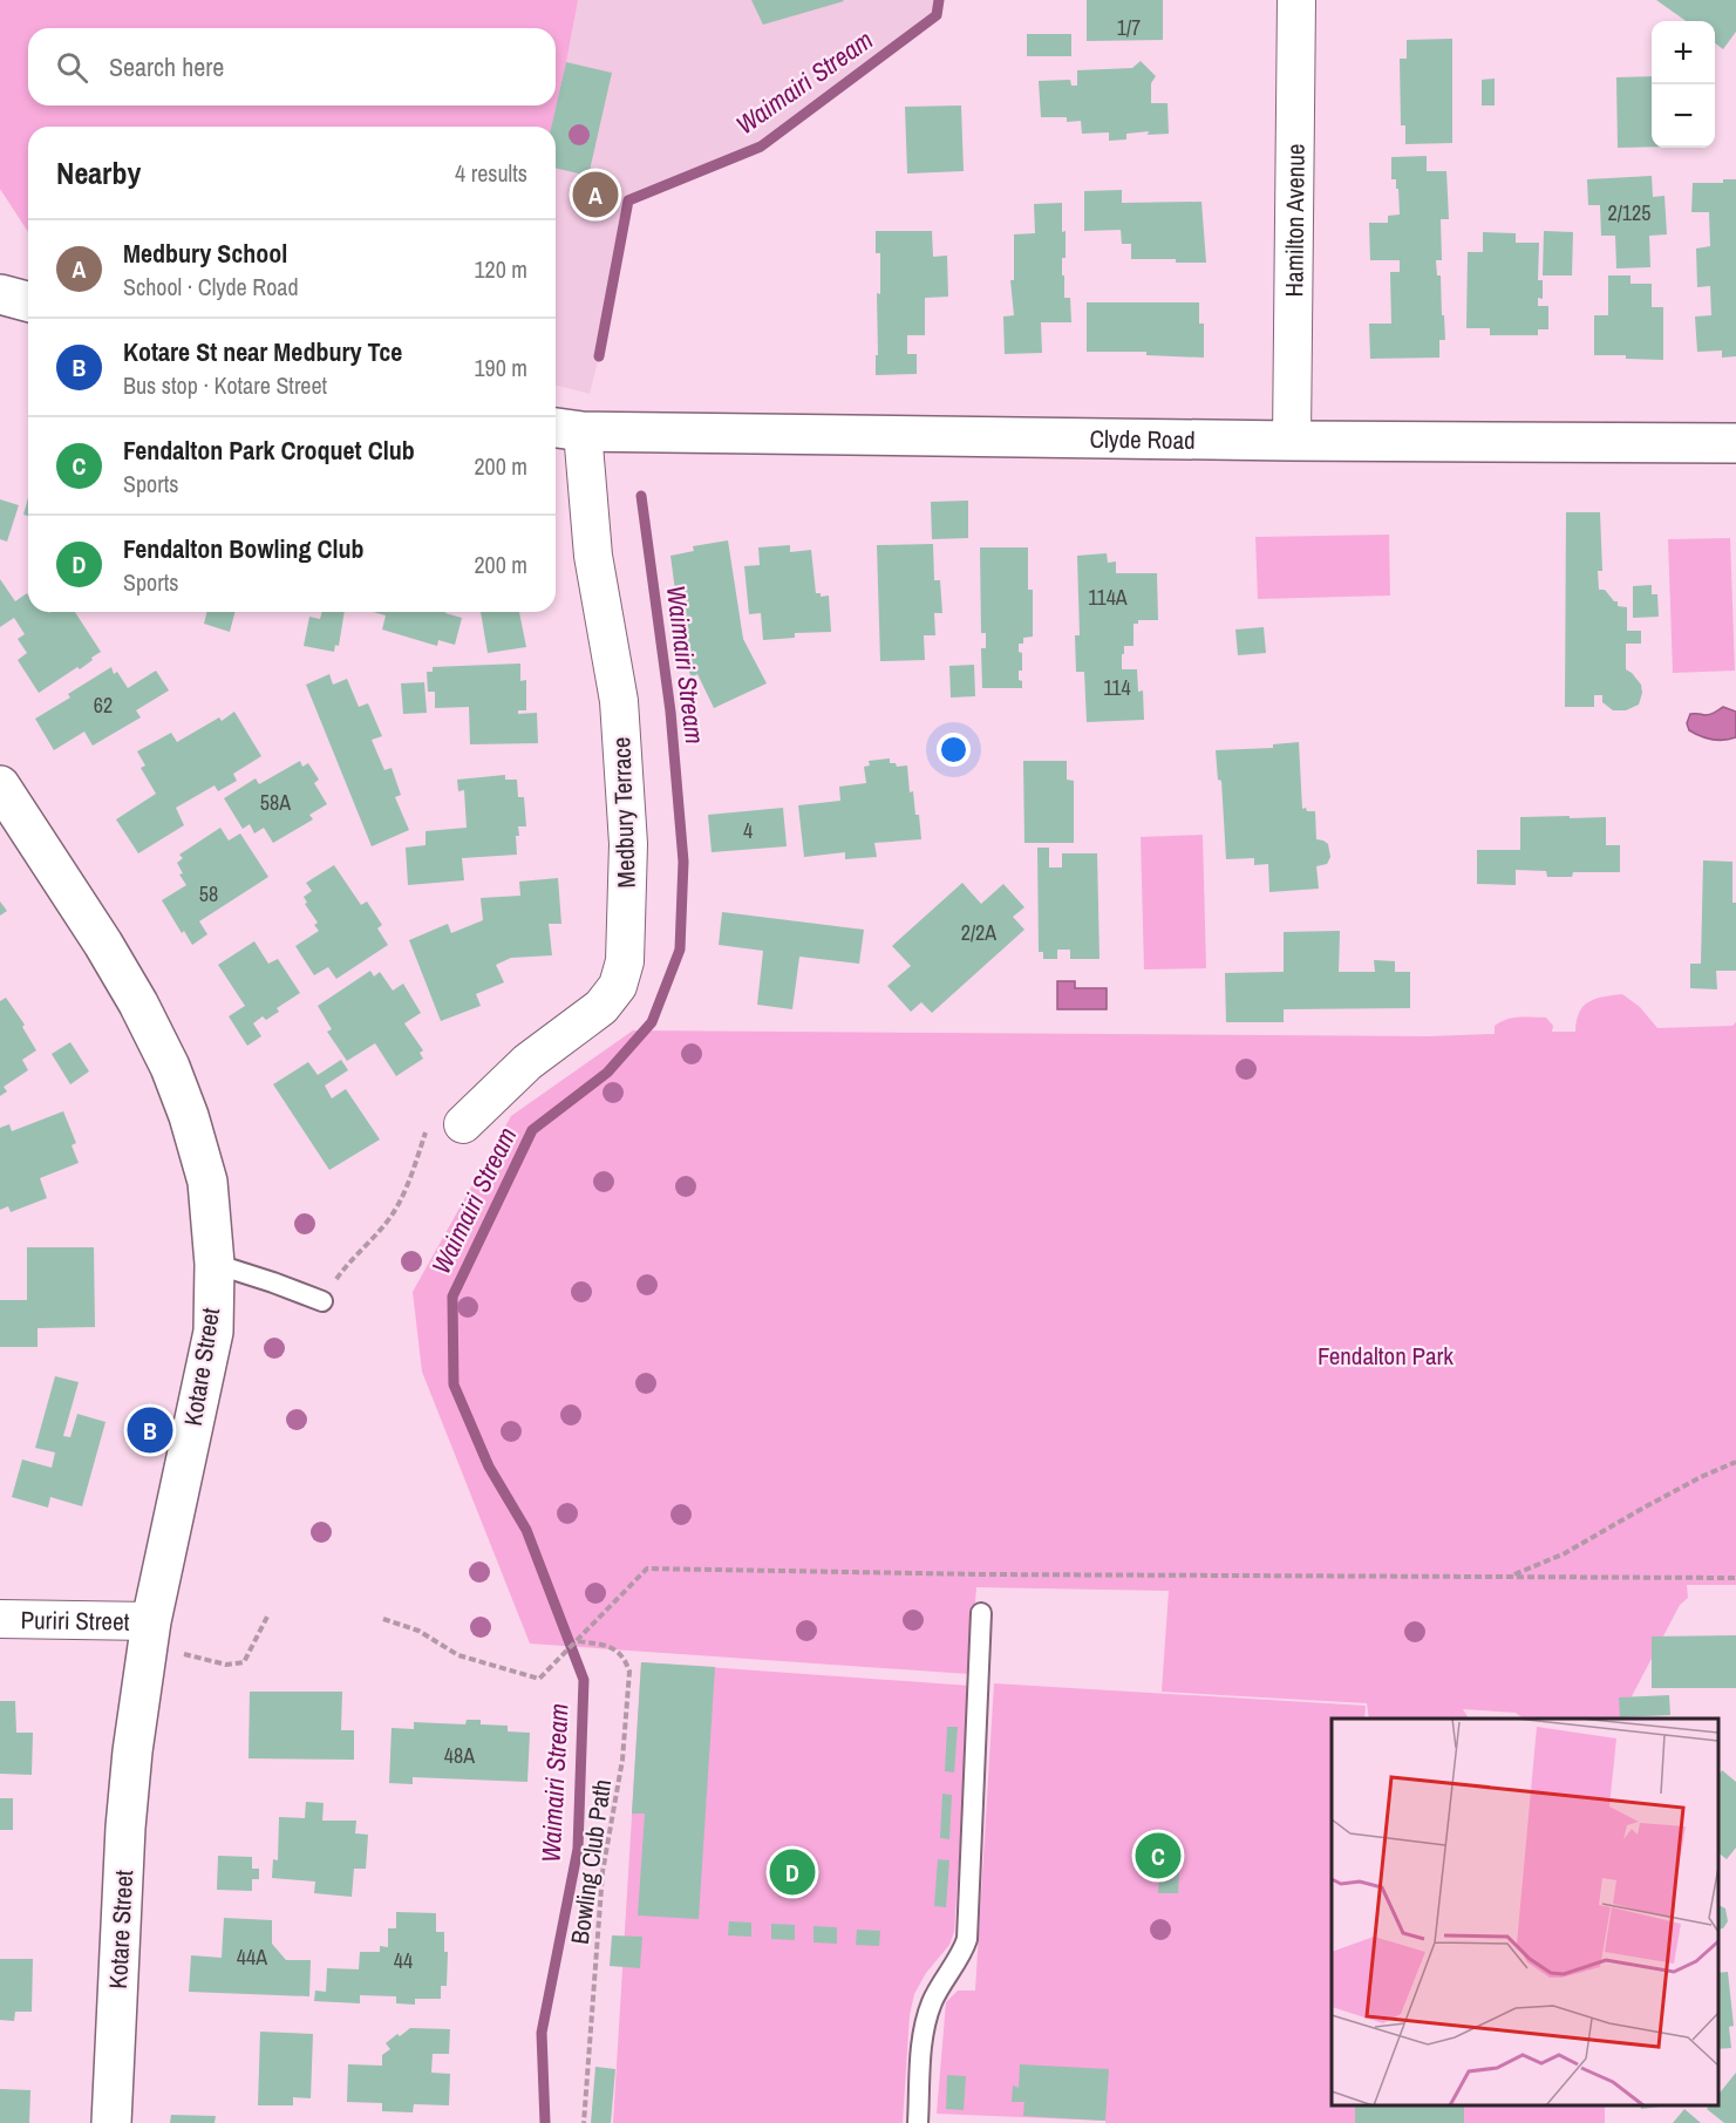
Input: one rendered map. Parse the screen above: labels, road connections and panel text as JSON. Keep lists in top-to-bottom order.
{
  "streets": {
    "main road": ["Clyde Road", "Kotare Street"],
    "street": ["Hamilton Avenue", "Medbury Terrace", "Puriri Street"],
    "path": ["Bowling Club Path"]
  },
  "crossings": [
    ["Hamilton Avenue", "Clyde Road"],
    ["Clyde Road", "Medbury Terrace"],
    ["Kotare Street", "Puriri Street"]
  ],
  "water": ["Waimairi Stream"],
  "parks": ["Fendalton Park"],
  "house_numbers": [
    "1/7",
    "2/125",
    "114A",
    "114",
    "62",
    "58A",
    "4",
    "58",
    "2/2A",
    "48A",
    "44A",
    "44"
  ],
  "page": {
    "map_buttons": ["+", "−"],
    "search": "Search here",
    "heading": ["Nearby", "4 results"],
    "pins": [
      "A",
      "B",
      "C",
      "D"
    ],
    "list": [
      {
        "mark": "A",
        "name": "Medbury School",
        "note": "School · Clyde Road",
        "value": "120 m"
      },
      {
        "mark": "B",
        "name": "Kotare St near Medbury Tce",
        "note": "Bus stop · Kotare Street",
        "value": "190 m"
      },
      {
        "mark": "C",
        "name": "Fendalton Park Croquet Club",
        "note": "Sports",
        "value": "200 m"
      },
      {
        "mark": "D",
        "name": "Fendalton Bowling Club",
        "note": "Sports",
        "value": "200 m"
      }
    ]
  }
}
